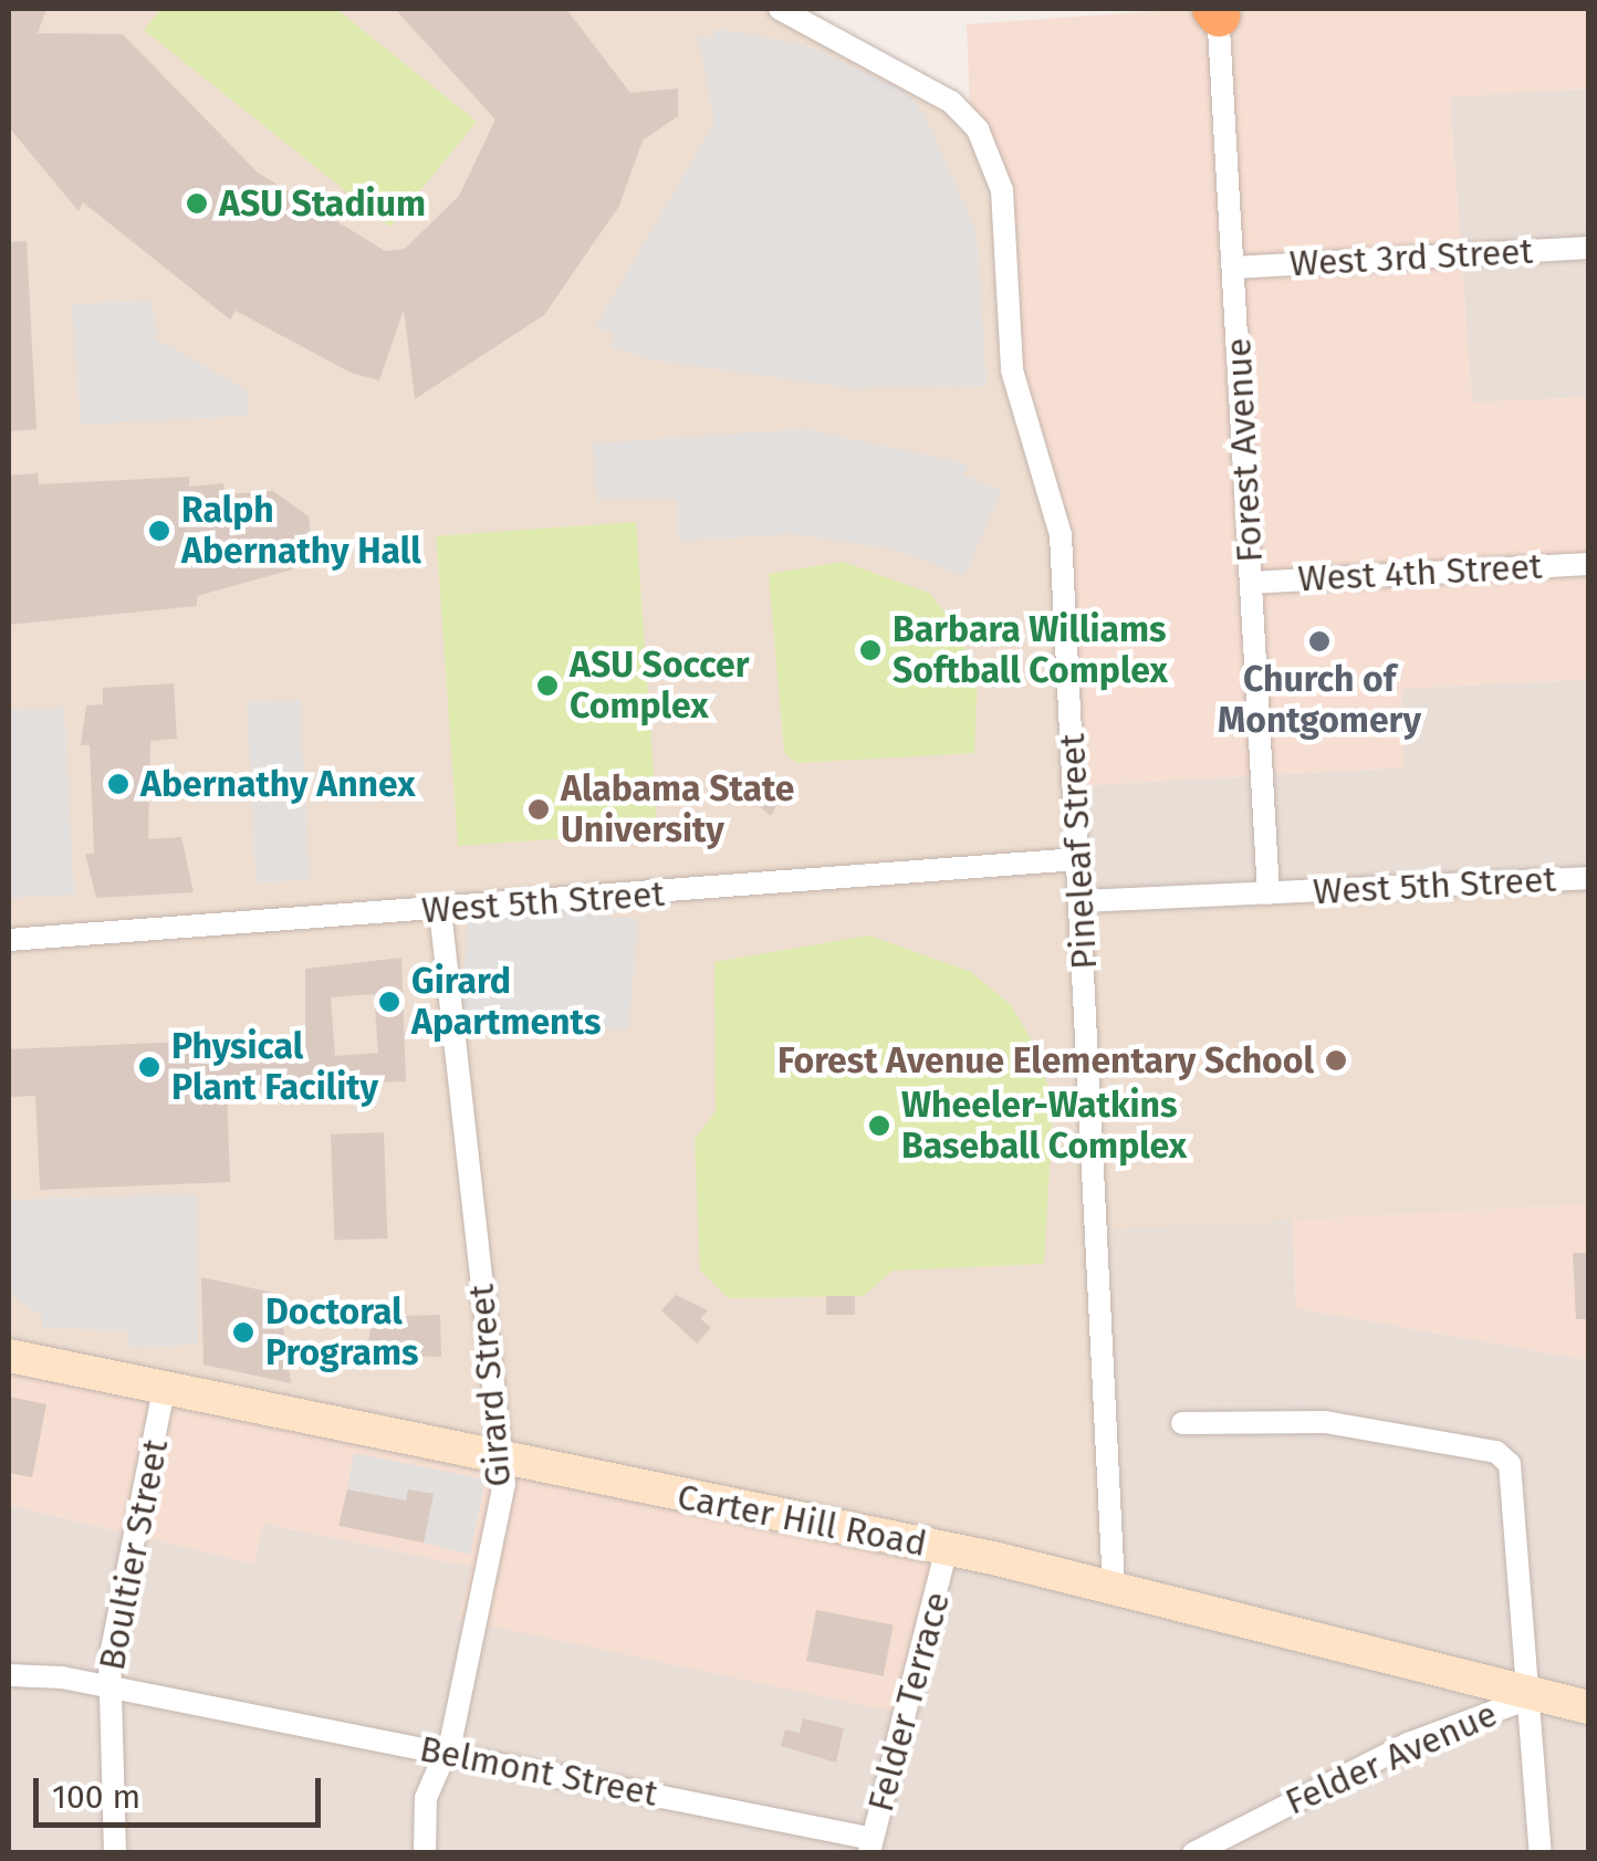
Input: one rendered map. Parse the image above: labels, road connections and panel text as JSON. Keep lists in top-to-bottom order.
{
  "streets": {
    "main road": ["Carter Hill Road"],
    "street": [
      "West 3rd Street",
      "Forest Avenue",
      "West 4th Street",
      "Pineleaf Street",
      "West 5th Street",
      "Girard Street",
      "Boultier Street",
      "Felder Terrace",
      "Felder Avenue",
      "Belmont Street"
    ]
  },
  "crossings": [
    ["West 3rd Street", "Forest Avenue"],
    ["Forest Avenue", "West 4th Street"],
    ["Forest Avenue", "West 5th Street"],
    ["Pineleaf Street", "West 5th Street"],
    ["Pineleaf Street", "Carter Hill Road"],
    ["West 5th Street", "Girard Street"],
    ["Girard Street", "Carter Hill Road"],
    ["Girard Street", "Belmont Street"],
    ["Carter Hill Road", "Boultier Street"],
    ["Carter Hill Road", "Felder Terrace"],
    ["Carter Hill Road", "Felder Avenue"],
    ["Boultier Street", "Belmont Street"],
    ["Felder Terrace", "Belmont Street"]
  ],
  "places": [
    "ASU Stadium",
    "Ralph Abernathy Hall",
    "Church of Montgomery",
    "Barbara Williams Softball Complex",
    "ASU Soccer Complex",
    "Abernathy Annex",
    "Alabama State University",
    "Girard Apartments",
    "Forest Avenue Elementary School",
    "Physical Plant Facility",
    "Wheeler-Watkins Baseball Complex",
    "Doctoral Programs"
  ],
  "scale_bar": "100 m"
}
